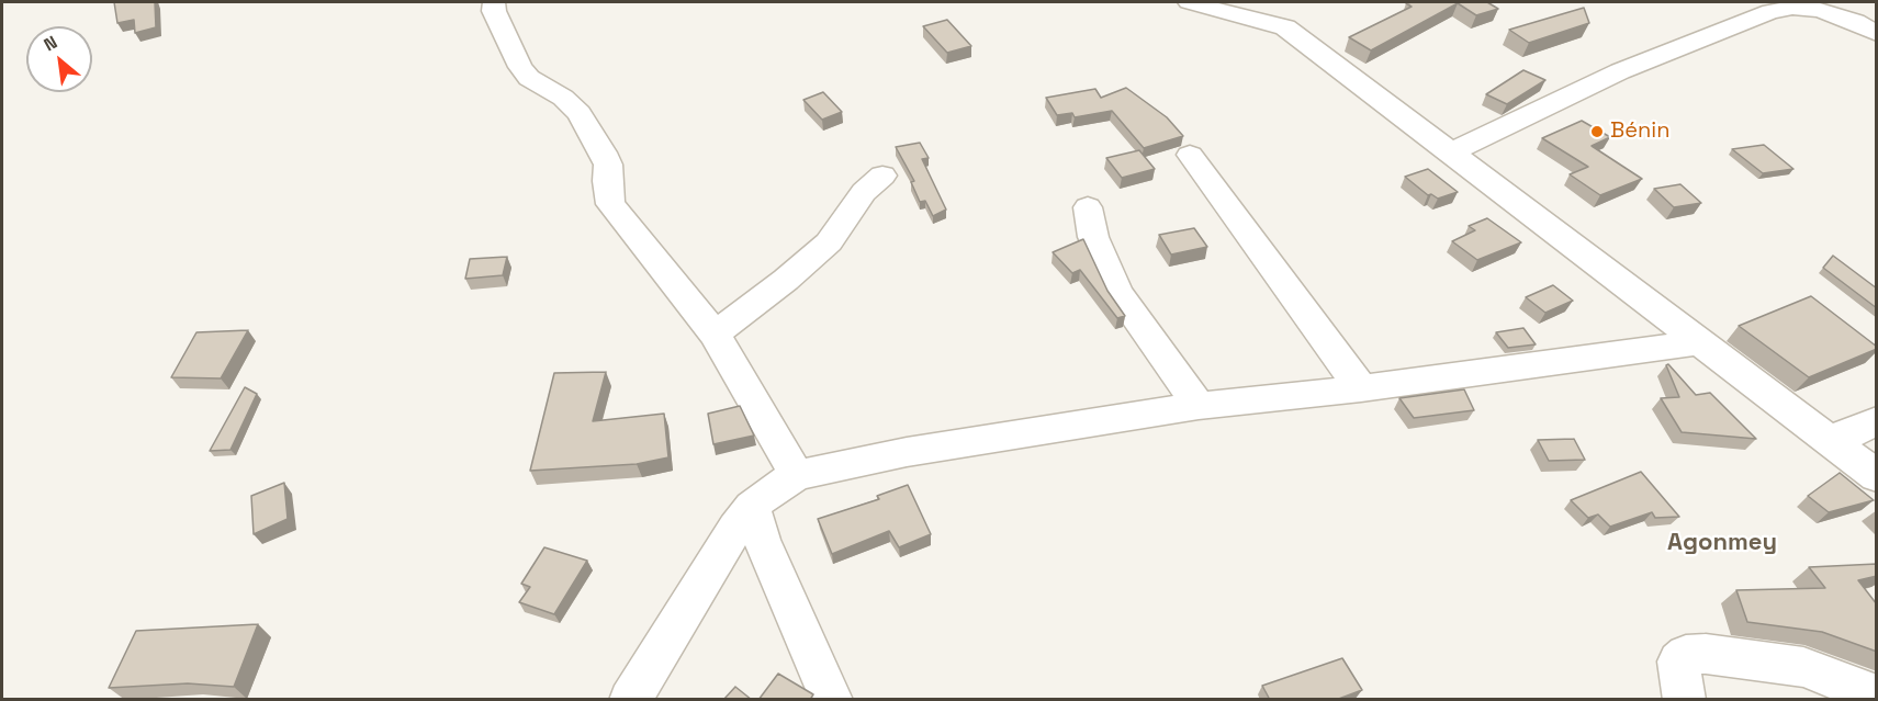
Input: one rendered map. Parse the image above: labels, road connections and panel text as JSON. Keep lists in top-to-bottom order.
{
  "districts": ["Agonmey"],
  "places": ["Bénin"],
  "north": "top left"
}
